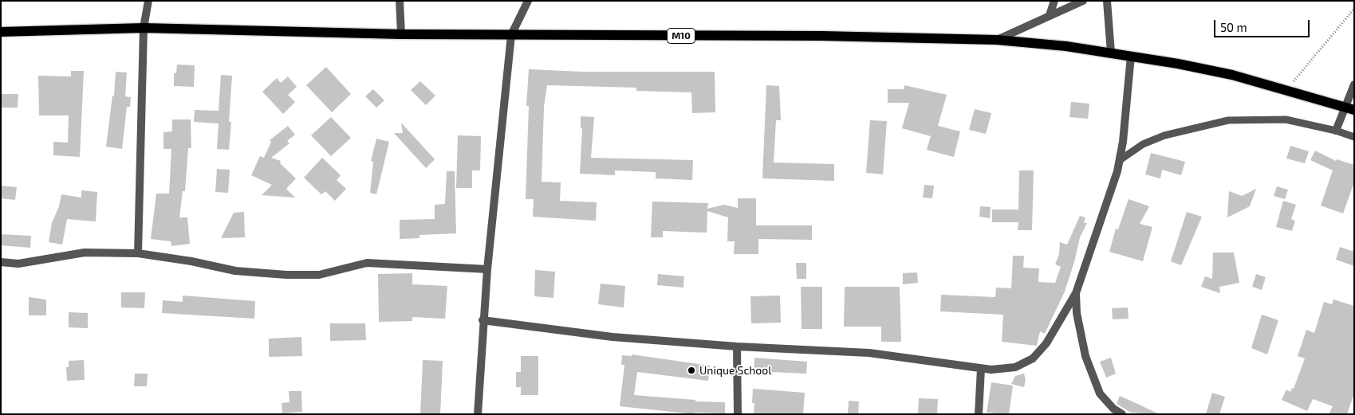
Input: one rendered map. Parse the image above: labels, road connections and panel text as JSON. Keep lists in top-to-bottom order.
{
  "streets": {
    "main road": ["M10"]
  },
  "places": ["Unique School"],
  "scale_bar": "50 m"
}
